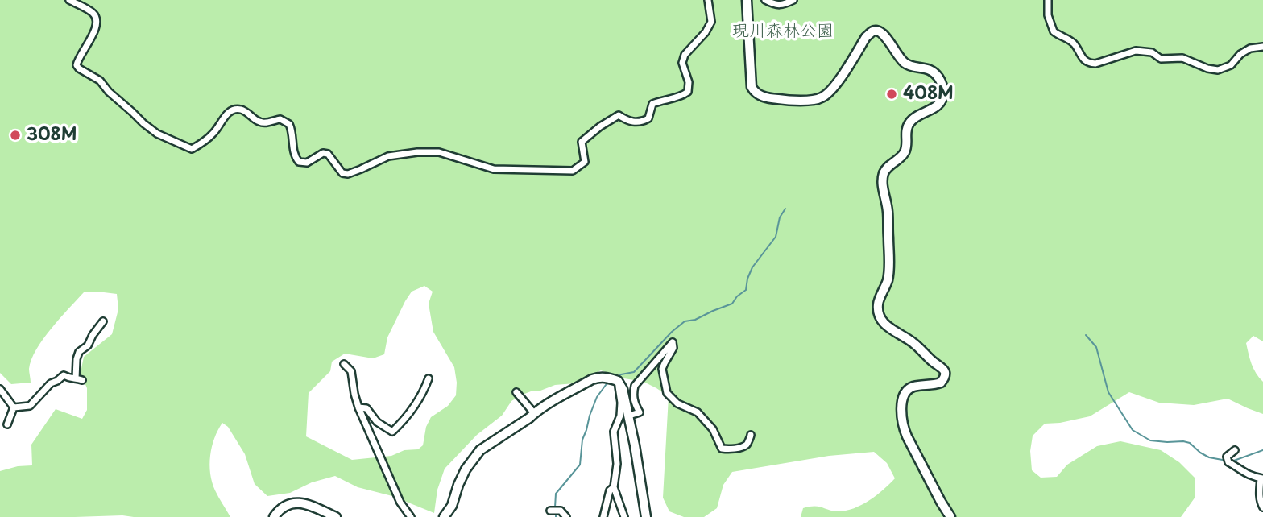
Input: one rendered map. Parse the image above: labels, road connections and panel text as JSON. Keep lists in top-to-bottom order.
{
  "parks": ["現川森林公園"],
  "places": ["408M", "308M"]
}
